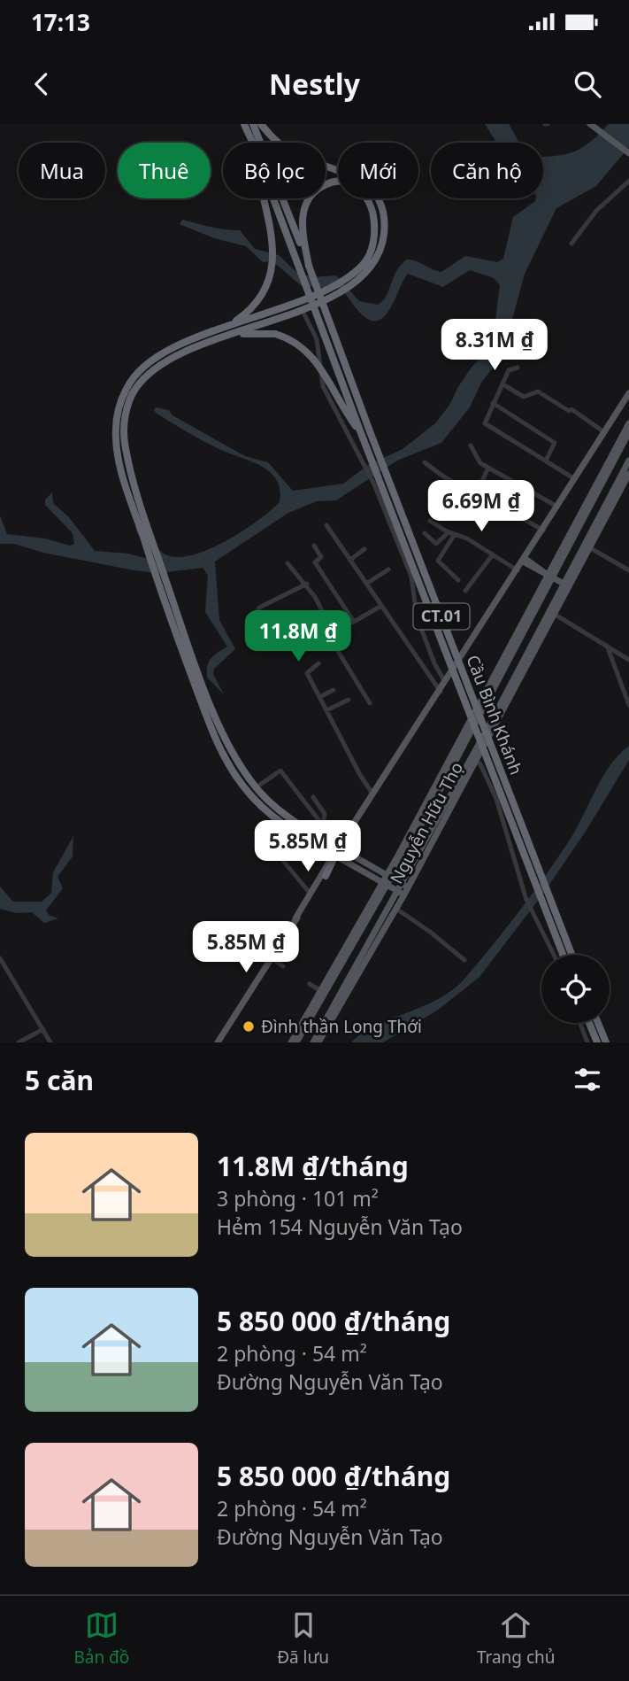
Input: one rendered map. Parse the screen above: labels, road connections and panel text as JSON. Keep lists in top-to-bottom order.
{
  "streets": {
    "highway": ["CT.01", "Cầu Bình Khánh"],
    "main road": ["Nguyễn Hữu Thọ"]
  },
  "crossings": [
    ["CT.01", "Cầu Bình Khánh"]
  ],
  "places": ["Đình thần Long Thới"],
  "page": {
    "status": "17:13",
    "header": "Nestly",
    "chip": [
      "Mua",
      "Thuê",
      "Bộ lọc",
      "Mới",
      "Căn hộ"
    ],
    "price": [
      "8.31M ₫",
      "6.69M ₫",
      "11.8M ₫",
      "5.85M ₫",
      "5.85M ₫"
    ],
    "heading": "5 căn",
    "list": [
      {
        "name": "11.8M ₫/tháng",
        "note": "3 phòng · 101 m² · Hẻm 154 Nguyễn Văn Tạo"
      },
      {
        "name": "5 850 000 ₫/tháng",
        "note": "2 phòng · 54 m² · Đường Nguyễn Văn Tạo"
      },
      {
        "name": "5 850 000 ₫/tháng",
        "note": "2 phòng · 54 m² · Đường Nguyễn Văn Tạo"
      }
    ],
    "tabs": ["Bản đồ", "Đã lưu", "Trang chủ"]
  }
}
